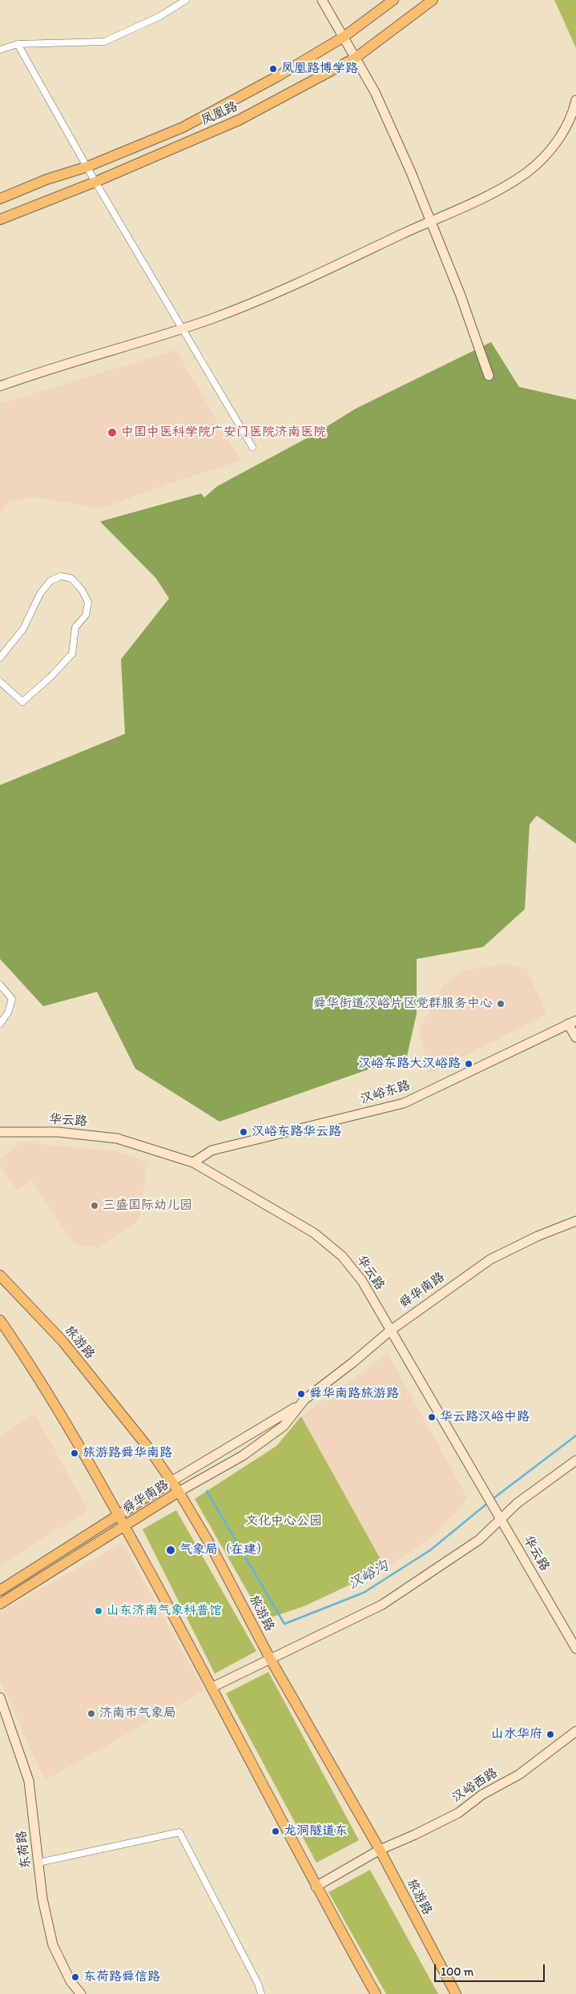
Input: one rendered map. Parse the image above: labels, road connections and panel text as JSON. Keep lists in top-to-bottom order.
{
  "streets": {
    "main road": ["凤凰路", "舜华南路", "旅游路"],
    "street": [
      "汉峪东路",
      "华云路",
      "汉峪西路",
      "东荷路"
    ]
  },
  "crossings": [
    ["汉峪东路", "华云路"],
    ["华云路", "舜华南路"],
    ["舜华南路", "旅游路"],
    ["旅游路", "汉峪西路"]
  ],
  "water": ["汉峪沟"],
  "parks": ["文化中心公园"],
  "places": [
    "凤凰路博学路",
    "中国中医科学院广安门医院济南医院",
    "舜华街道汉峪片区党群服务中心",
    "汉峪东路大汉峪路",
    "汉峪东路华云路",
    "三盛国际幼儿园",
    "舜华南路旅游路",
    "华云路汉峪中路",
    "旅游路舜华南路",
    "气象局（在建）",
    "山东济南气象科普馆",
    "济南市气象局",
    "山水华府",
    "龙洞隧道东",
    "东荷路舜信路"
  ],
  "scale_bar": "100 m"
}
